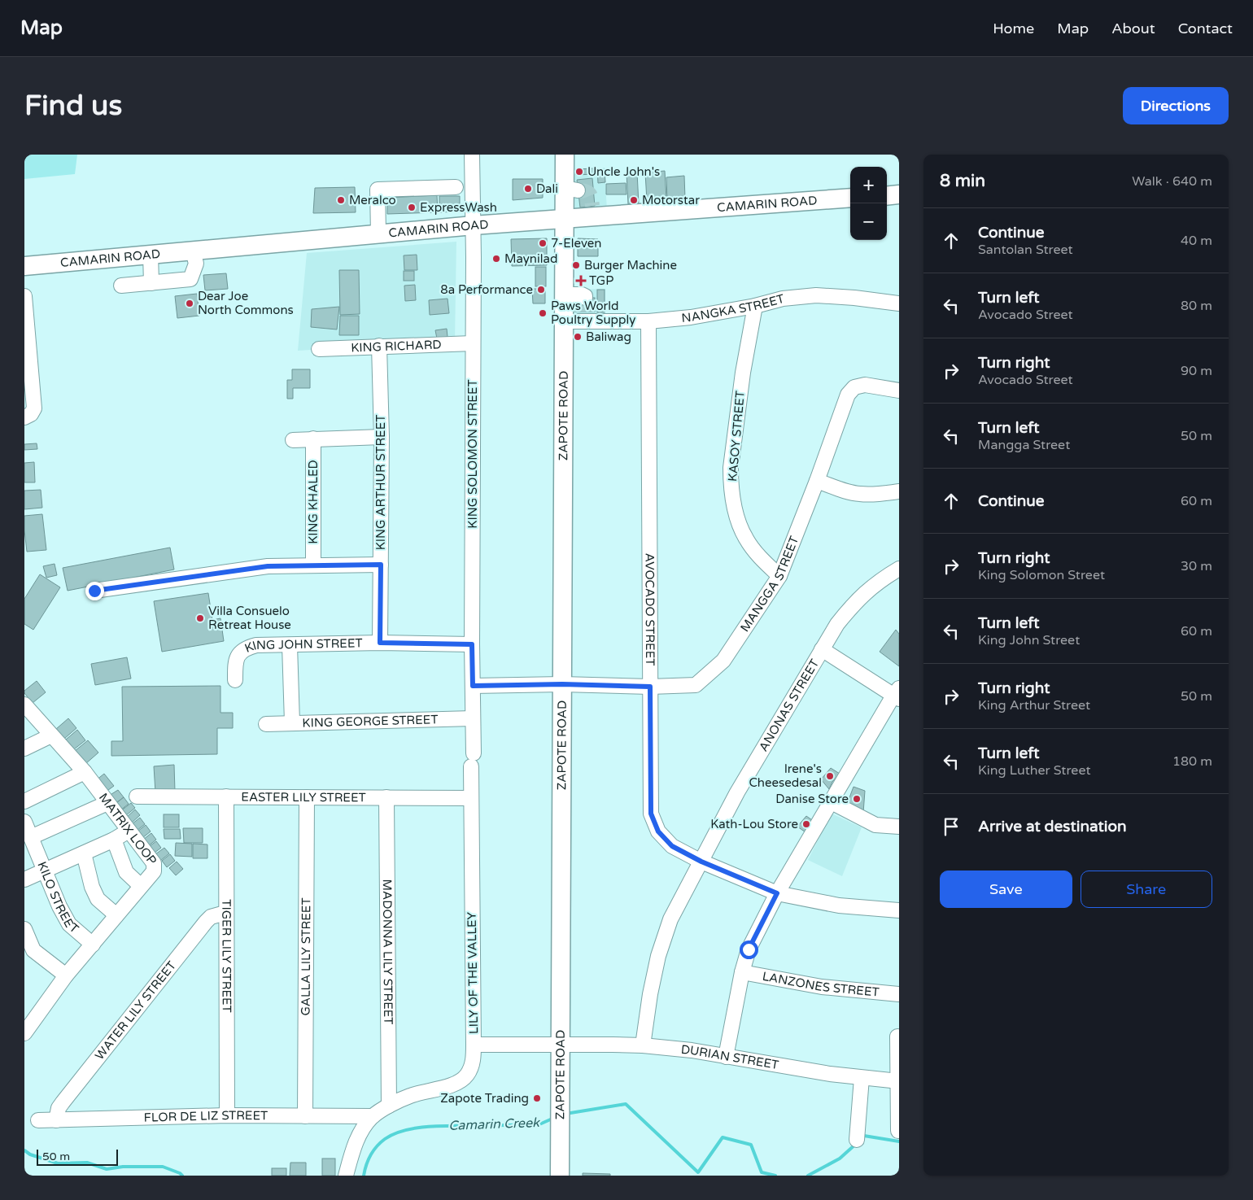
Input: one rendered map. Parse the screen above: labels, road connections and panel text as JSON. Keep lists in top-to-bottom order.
{
  "streets": {
    "main road": ["CAMARIN ROAD", "ZAPOTE ROAD"],
    "street": [
      "NANGKA STREET",
      "KING RICHARD",
      "KASOY STREET",
      "KING SOLOMON STREET",
      "KING ARTHUR STREET",
      "KING KHALED",
      "MANGGA STREET",
      "AVOCADO STREET",
      "KING JOHN STREET",
      "ANONAS STREET",
      "KING GEORGE STREET",
      "EASTER LILY STREET",
      "MATRIX LOOP",
      "KILO STREET",
      "MADONNA LILY STREET",
      "TIGER LILY STREET",
      "GALLA LILY STREET",
      "LILY OF THE VALLEY",
      "LANZONES STREET",
      "WATER LILY STREET",
      "DURIAN STREET",
      "FLOR DE LIZ STREET"
    ]
  },
  "crossings": [
    ["CAMARIN ROAD", "ZAPOTE ROAD"],
    ["CAMARIN ROAD", "KING SOLOMON STREET"],
    ["NANGKA STREET", "ZAPOTE ROAD"],
    ["NANGKA STREET", "KASOY STREET"],
    ["NANGKA STREET", "AVOCADO STREET"],
    ["KING RICHARD", "KING SOLOMON STREET"],
    ["KING RICHARD", "KING ARTHUR STREET"],
    ["ZAPOTE ROAD", "MANGGA STREET"],
    ["ZAPOTE ROAD", "DURIAN STREET"],
    ["KASOY STREET", "MANGGA STREET"],
    ["KING SOLOMON STREET", "MANGGA STREET"],
    ["KING SOLOMON STREET", "KING JOHN STREET"],
    ["KING SOLOMON STREET", "KING GEORGE STREET"],
    ["KING SOLOMON STREET", "LILY OF THE VALLEY"],
    ["KING ARTHUR STREET", "KING JOHN STREET"],
    ["MANGGA STREET", "AVOCADO STREET"],
    ["AVOCADO STREET", "ANONAS STREET"],
    ["ANONAS STREET", "DURIAN STREET"],
    ["EASTER LILY STREET", "MADONNA LILY STREET"],
    ["EASTER LILY STREET", "TIGER LILY STREET"],
    ["EASTER LILY STREET", "GALLA LILY STREET"],
    ["EASTER LILY STREET", "LILY OF THE VALLEY"],
    ["MATRIX LOOP", "KILO STREET"],
    ["MADONNA LILY STREET", "LILY OF THE VALLEY"],
    ["TIGER LILY STREET", "WATER LILY STREET"],
    ["TIGER LILY STREET", "FLOR DE LIZ STREET"],
    ["GALLA LILY STREET", "FLOR DE LIZ STREET"],
    ["LILY OF THE VALLEY", "DURIAN STREET"],
    ["LILY OF THE VALLEY", "FLOR DE LIZ STREET"],
    ["WATER LILY STREET", "FLOR DE LIZ STREET"]
  ],
  "water": ["Camarin Creek"],
  "places": {
    "other": [
      "Uncle John's",
      "Dali",
      "Meralco",
      "Motorstar",
      "ExpressWash",
      "7-Eleven",
      "Maynilad",
      "Burger Machine",
      "8a Performance",
      "Dear Joe North Commons",
      "Paws World Poultry Supply",
      "Baliwag",
      "Villa Consuelo Retreat House",
      "Irene's Cheesedesal",
      "Danise Store",
      "Kath-Lou Store",
      "Zapote Trading"
    ],
    "health": ["TGP"]
  },
  "scale_bar": "50 m",
  "page": {
    "header": "Map",
    "nav": [
      "Home",
      "Map",
      "About",
      "Contact"
    ],
    "buttons": [
      "Directions",
      ["Save", "Share"]
    ],
    "title": "Find us",
    "heading": ["8 min", "Walk · 640 m"],
    "map_buttons": ["+", "−"],
    "list": [
      ["Continue", "Santolan Street", "40 m"],
      ["Turn left", "Avocado Street", "80 m"],
      ["Turn right", "Avocado Street", "90 m"],
      ["Turn left", "Mangga Street", "50 m"],
      ["Continue", "60 m"],
      ["Turn right", "King Solomon Street", "30 m"],
      ["Turn left", "King John Street", "60 m"],
      ["Turn right", "King Arthur Street", "50 m"],
      ["Turn left", "King Luther Street", "180 m"],
      "Arrive at destination"
    ],
    "scale": "50 m"
  }
}
